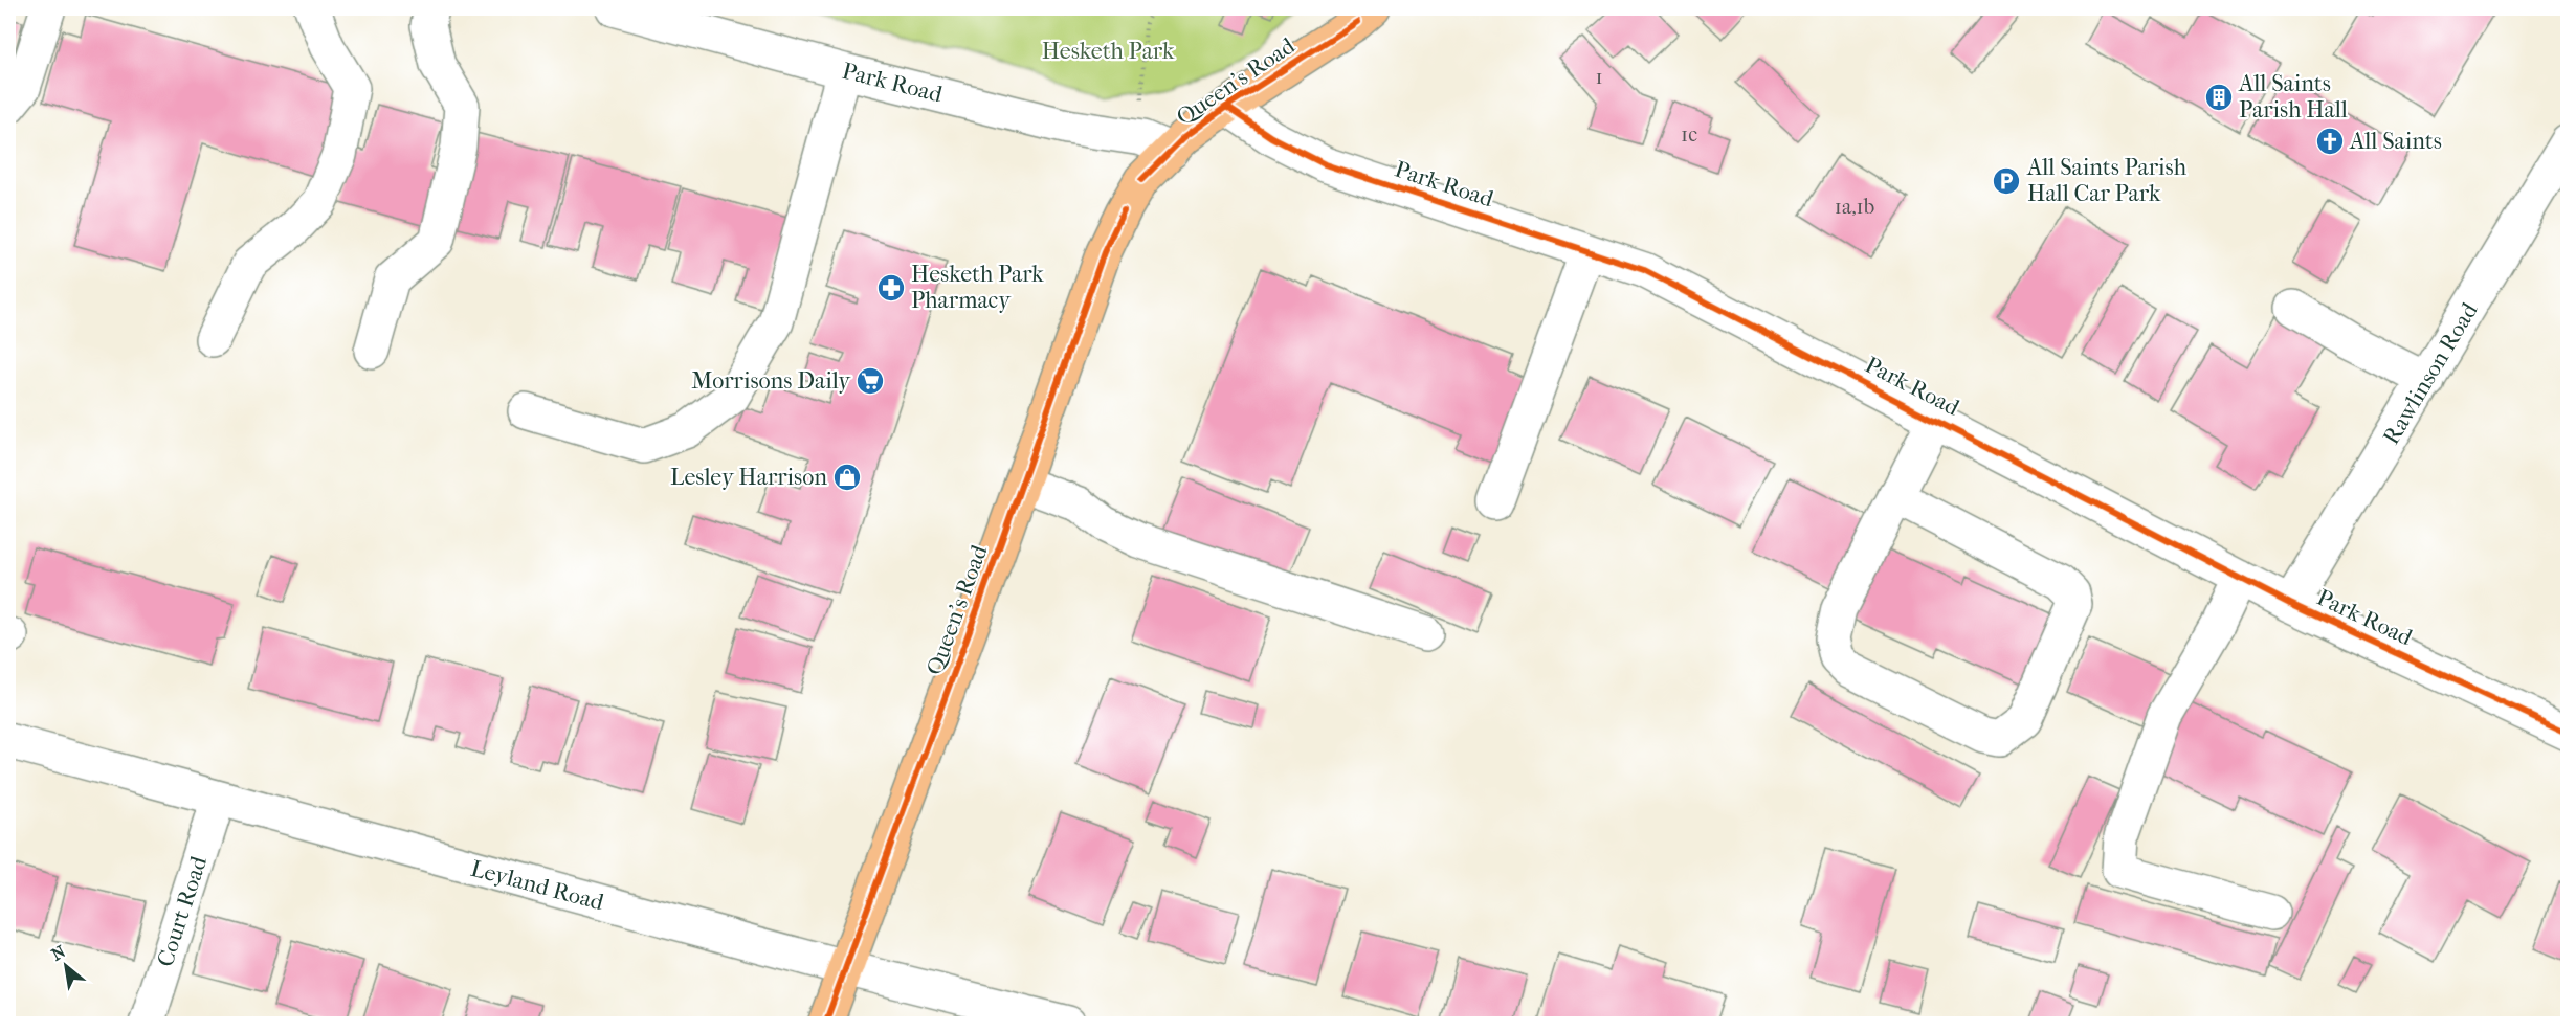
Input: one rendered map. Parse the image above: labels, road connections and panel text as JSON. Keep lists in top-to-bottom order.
{
  "streets": {
    "main road": ["Queen's Road"],
    "street": [
      "Park Road",
      "Rawlinson Road",
      "Leyland Road",
      "Court Road"
    ]
  },
  "crossings": [
    ["Queen's Road", "Park Road"],
    ["Queen's Road", "Leyland Road"],
    ["Park Road", "Rawlinson Road"],
    ["Leyland Road", "Court Road"]
  ],
  "parks": ["Hesketh Park"],
  "places": {
    "building": ["All Saints Parish Hall"],
    "church": ["All Saints"],
    "parking": ["All Saints Parish Hall Car Park"],
    "pharmacy": ["Hesketh Park Pharmacy"],
    "supermarket": ["Morrisons Daily"],
    "shop": ["Lesley Harrison"]
  },
  "house_numbers": ["1", "1c", "1a,1b"],
  "north": "top left"
}
